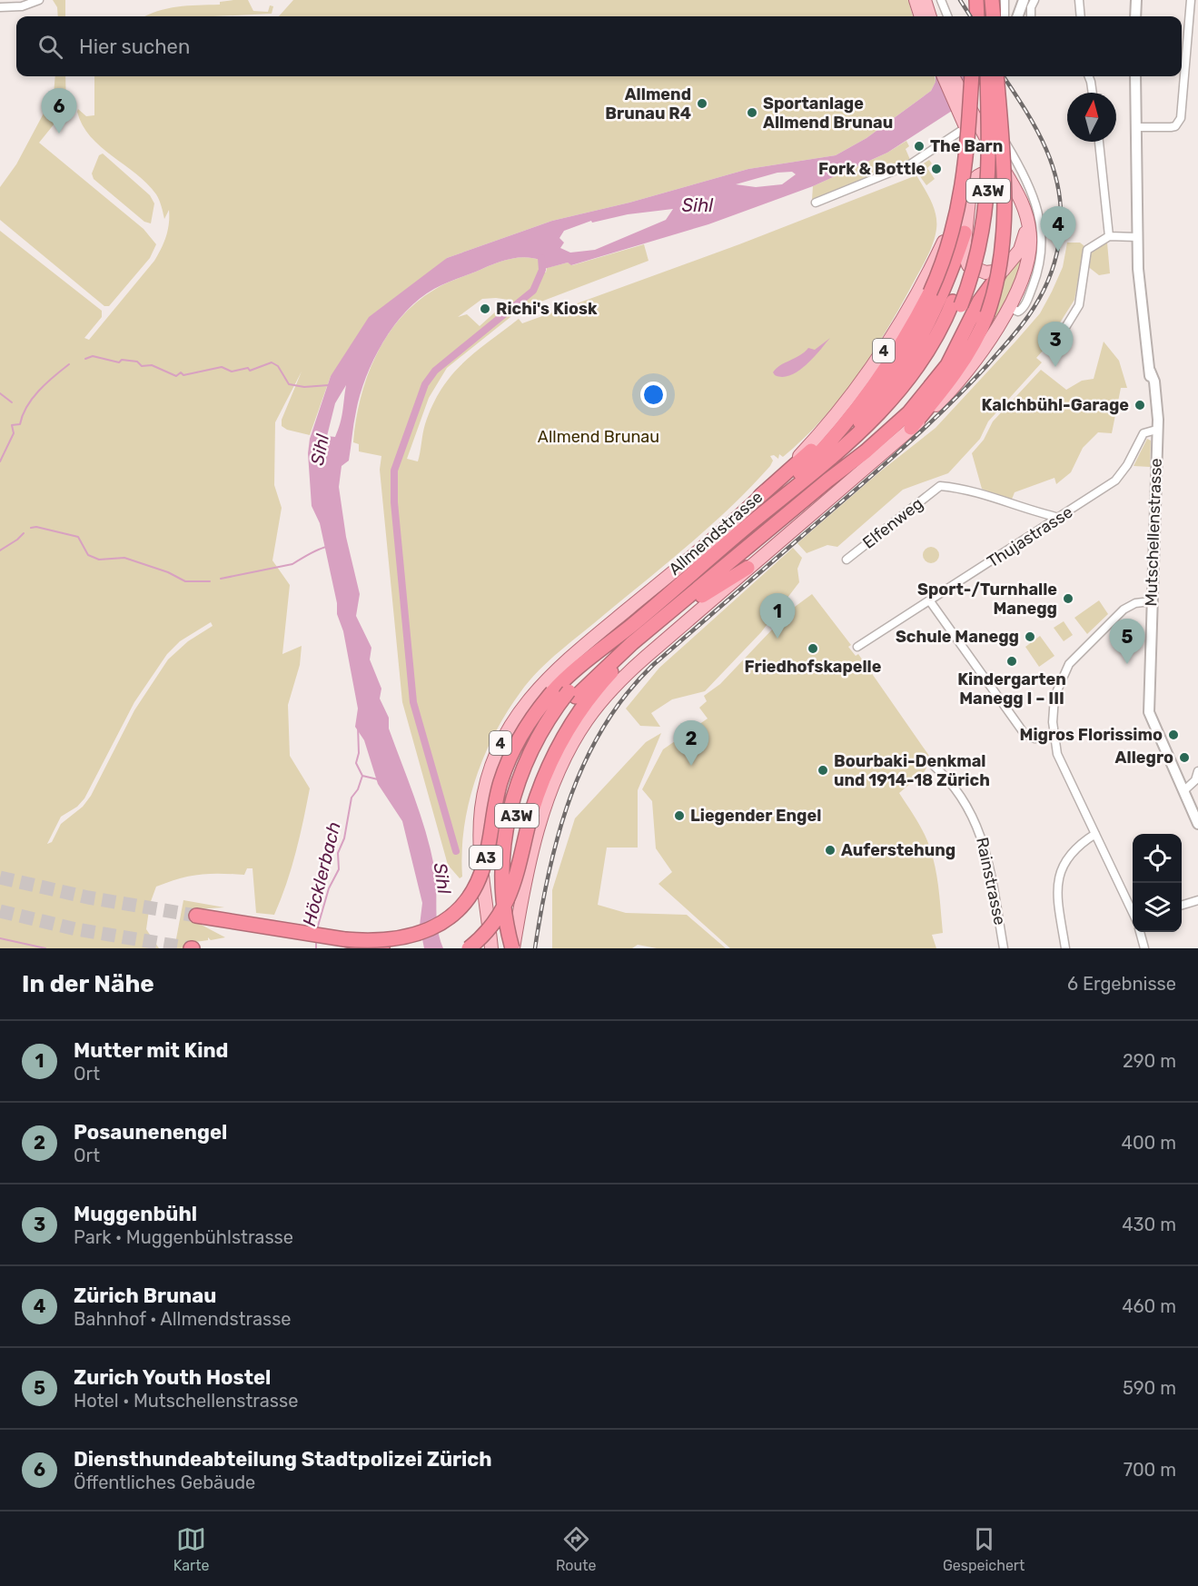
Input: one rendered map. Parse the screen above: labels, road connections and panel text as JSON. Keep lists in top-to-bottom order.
{
  "streets": {
    "highway": ["A3W", "A3"],
    "main road": ["4", "Allmendstrasse"],
    "street": [
      "Elfenweg",
      "Mutschellenstrasse",
      "Thujastrasse",
      "Rainstrasse"
    ]
  },
  "crossings": [
    ["A3W", "4"],
    ["A3W", "A3"],
    ["4", "Allmendstrasse"],
    ["Elfenweg", "Thujastrasse"],
    ["Mutschellenstrasse", "Thujastrasse"]
  ],
  "water": ["Sihl", "Höcklerbach"],
  "parks": ["Allmend Brunau"],
  "places": [
    "Allmend Brunau R4",
    "Sportanlage Allmend Brunau",
    "The Barn",
    "Fork & Bottle",
    "Richi's Kiosk",
    "Kalchbühl-Garage",
    "Sport-/Turnhalle Manegg",
    "Schule Manegg",
    "Friedhofskapelle",
    "Kindergarten Manegg I – III",
    "Migros Florissimo",
    "Allegro",
    "Bourbaki-Denkmal und 1914-18 Zürich",
    "Liegender Engel",
    "Auferstehung"
  ],
  "north": "top",
  "page": {
    "search": "Hier suchen",
    "pins": [
      "6",
      "4",
      "3",
      "1",
      "5",
      "2"
    ],
    "heading": ["In der Nähe", "6 Ergebnisse"],
    "list": [
      {
        "mark": "1",
        "name": "Mutter mit Kind",
        "note": "Ort",
        "value": "290 m"
      },
      {
        "mark": "2",
        "name": "Posaunenengel",
        "note": "Ort",
        "value": "400 m"
      },
      {
        "mark": "3",
        "name": "Muggenbühl",
        "note": "Park · Muggenbühlstrasse",
        "value": "430 m"
      },
      {
        "mark": "4",
        "name": "Zürich Brunau",
        "note": "Bahnhof · Allmendstrasse",
        "value": "460 m"
      },
      {
        "mark": "5",
        "name": "Zurich Youth Hostel",
        "note": "Hotel · Mutschellenstrasse",
        "value": "590 m"
      },
      {
        "mark": "6",
        "name": "Diensthundeabteilung Stadtpolizei Zürich",
        "note": "Öffentliches Gebäude",
        "value": "700 m"
      }
    ],
    "nav": ["Karte", "Route", "Gespeichert"]
  }
}
